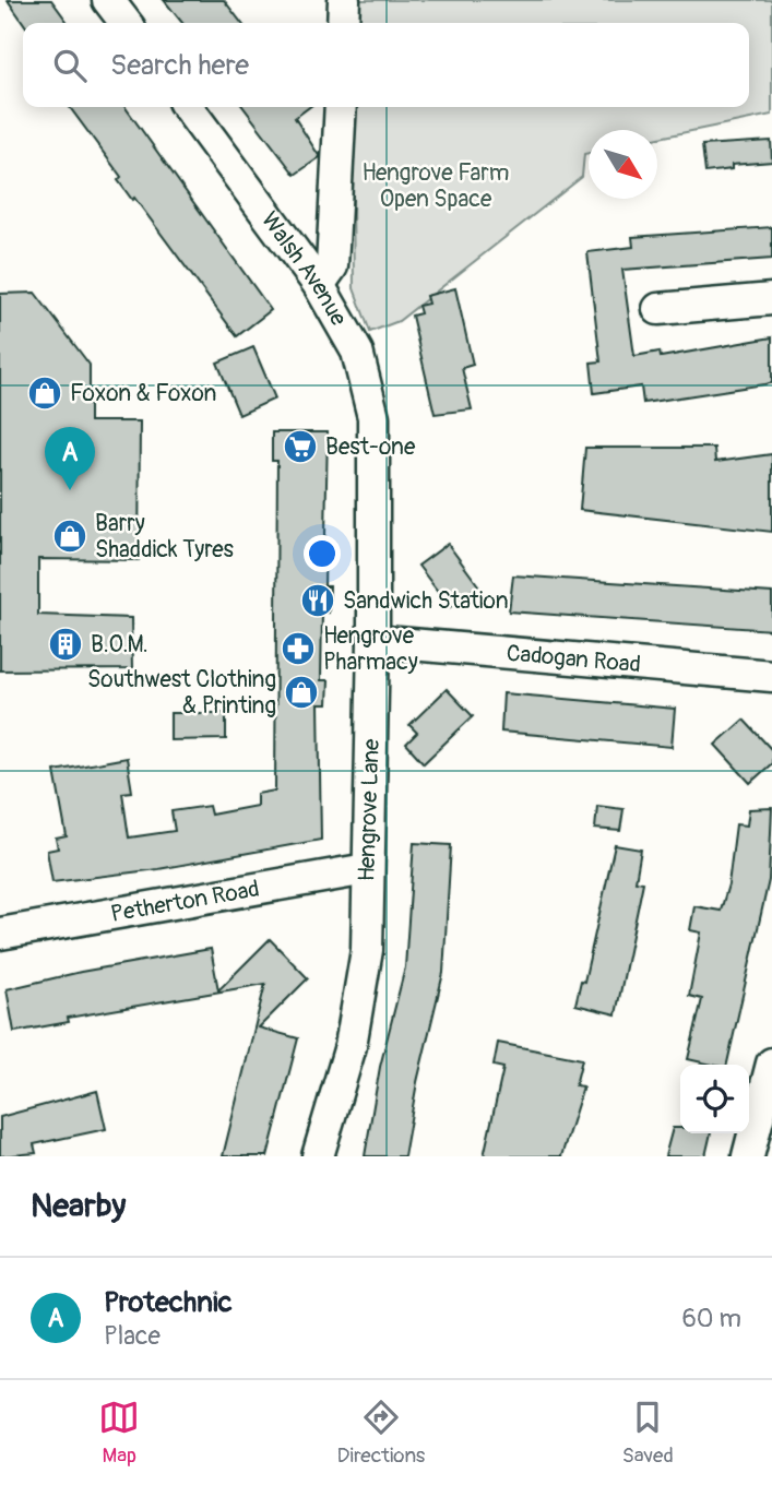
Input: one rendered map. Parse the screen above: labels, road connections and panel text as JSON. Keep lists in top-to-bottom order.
{
  "streets": {
    "street": [
      "Walsh Avenue",
      "Cadogan Road",
      "Hengrove Lane",
      "Petherton Road"
    ]
  },
  "crossings": [
    ["Walsh Avenue", "Hengrove Lane"],
    ["Cadogan Road", "Hengrove Lane"],
    ["Hengrove Lane", "Petherton Road"]
  ],
  "parks": ["Hengrove Farm Open Space"],
  "places": {
    "shop": ["Foxon & Foxon", "Barry Shaddick Tyres", "Southwest Clothing & Printing"],
    "supermarket": ["Best-one"],
    "restaurant": ["Sandwich Station"],
    "building": ["B.O.M."],
    "pharmacy": ["Hengrove Pharmacy"]
  },
  "north": "bottom right",
  "page": {
    "search": "Search here",
    "pins": "A",
    "heading": "Nearby",
    "list": [
      {
        "mark": "A",
        "name": "Protechnic",
        "note": "Place",
        "value": "60 m"
      }
    ],
    "nav": ["Map", "Directions", "Saved"]
  }
}
